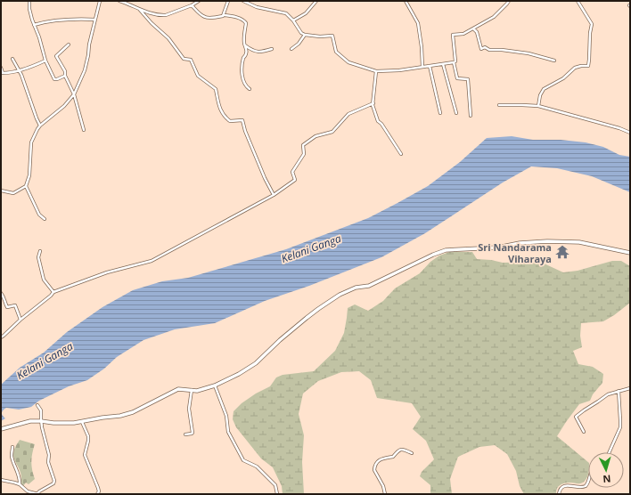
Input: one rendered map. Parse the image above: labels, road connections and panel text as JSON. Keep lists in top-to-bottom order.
{
  "water": ["Kelani Ganga"],
  "places": {
    "temple": ["Sri Nandarama Viharaya"]
  },
  "north": "bottom"
}
